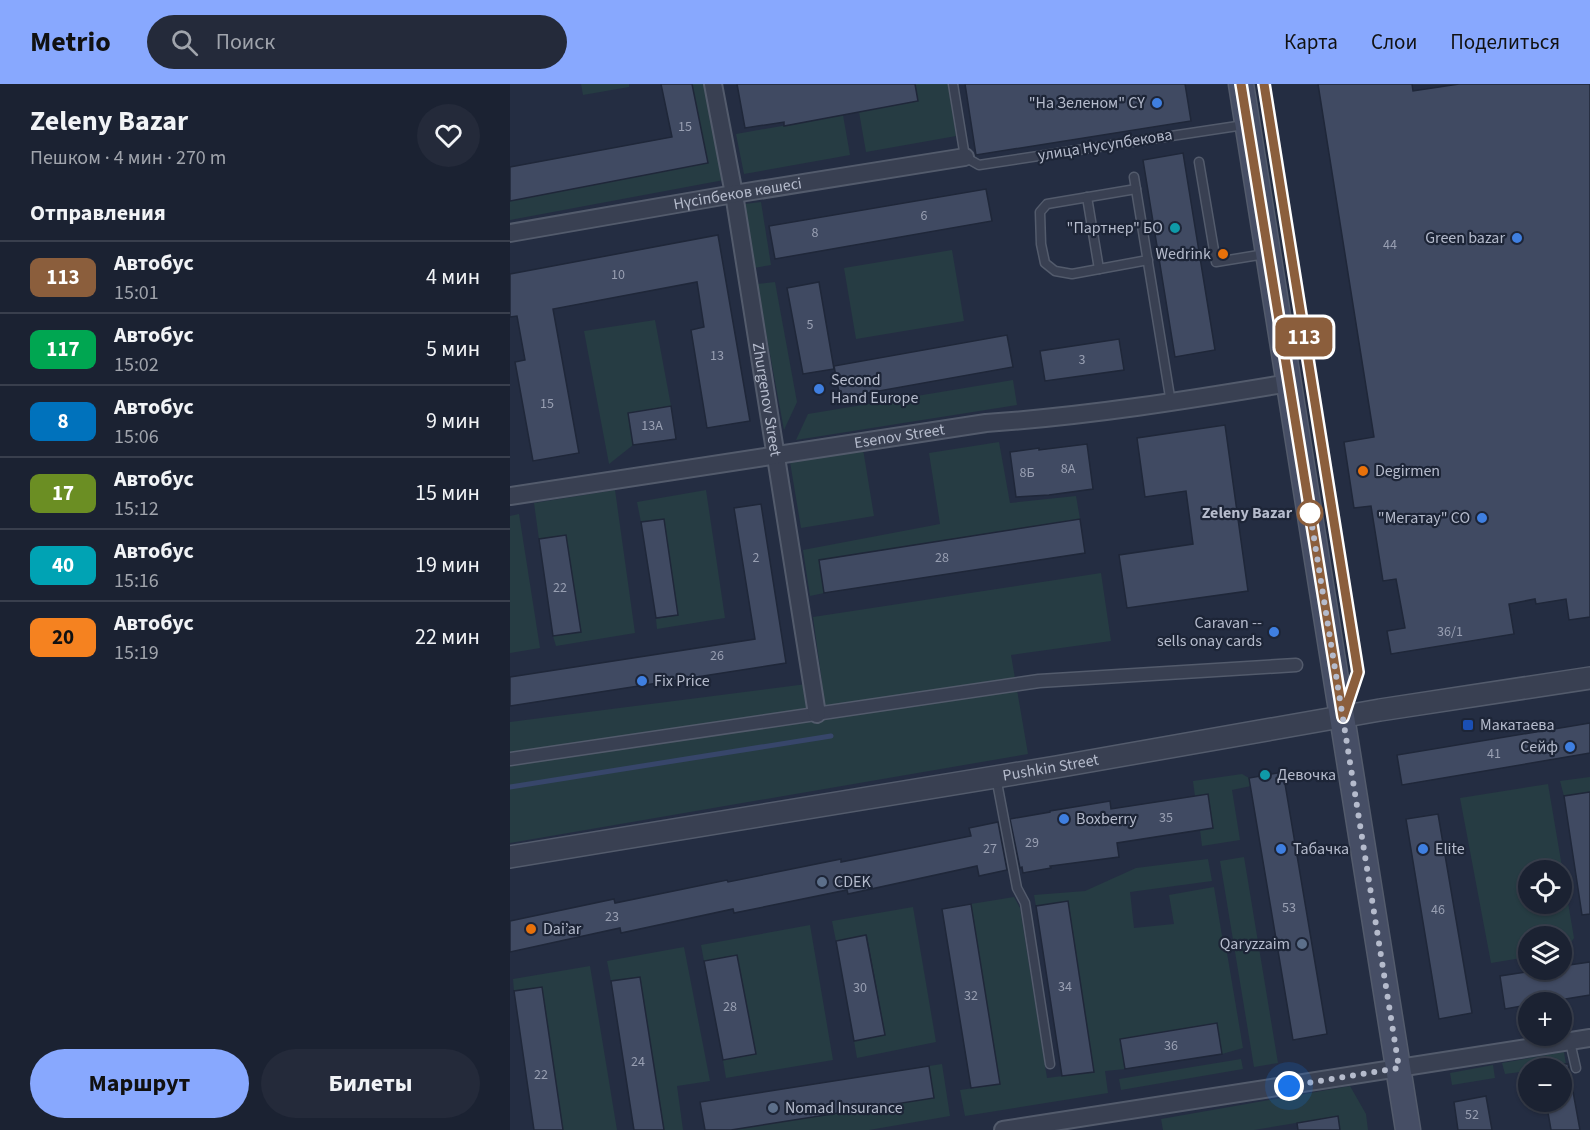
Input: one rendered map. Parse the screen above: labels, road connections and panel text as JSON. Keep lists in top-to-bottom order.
{
  "streets": {
    "street": [
      "Нүсіпбеков көшесі",
      "Zhurgenov Street",
      "Esenov Street",
      "Pushkin Street"
    ],
    "lane": ["улица Нусупбекова"]
  },
  "crossings": [
    ["улица Нусупбекова", "Нүсіпбеков көшесі"],
    ["Нүсіпбеков көшесі", "Zhurgenov Street"],
    ["Zhurgenov Street", "Esenov Street"]
  ],
  "places": {
    "other": [
      "\"На Зеленом\" СҮ",
      "\"Партнер\" БО",
      "Green bazar",
      "Wedrink",
      "Second Hand Europe",
      "Degirmen",
      "Zeleny Bazar",
      "\"Мегатау\" СО",
      "Caravan -- sells onay cards",
      "Fix Price",
      "Сейф",
      "Девочка",
      "Boxberry",
      "Табачка",
      "Elite",
      "CDEK",
      "Dai’ar",
      "Qaryzzaim",
      "Nomad Insurance"
    ],
    "transit": ["Макатаева"]
  },
  "lines": ["bus line 113"],
  "house_numbers": [
    "15",
    "6",
    "8",
    "44",
    "10",
    "5",
    "13",
    "3",
    "15",
    "13А",
    "8А",
    "8Б",
    "2",
    "28",
    "22",
    "36/1",
    "26",
    "41",
    "35",
    "29",
    "27",
    "53",
    "46",
    "23",
    "34",
    "30",
    "32",
    "28",
    "36",
    "24",
    "22",
    "52"
  ],
  "page": {
    "header": "Metrio",
    "search": "Поиск",
    "nav": ["Карта", "Слои", "Поделиться"],
    "heading": [
      ["Zeleny Bazar", "Пешком · 4 мин · 270 m"],
      "Отправления"
    ],
    "on_map": "113",
    "list": [
      {
        "mark": "113",
        "name": "Автобус",
        "note": "15:01",
        "value": "4 мин"
      },
      {
        "mark": "117",
        "name": "Автобус",
        "note": "15:02",
        "value": "5 мин"
      },
      {
        "mark": "8",
        "name": "Автобус",
        "note": "15:06",
        "value": "9 мин"
      },
      {
        "mark": "17",
        "name": "Автобус",
        "note": "15:12",
        "value": "15 мин"
      },
      {
        "mark": "40",
        "name": "Автобус",
        "note": "15:16",
        "value": "19 мин"
      },
      {
        "mark": "20",
        "name": "Автобус",
        "note": "15:19",
        "value": "22 мин"
      }
    ],
    "map_buttons": ["+", "−"],
    "buttons": ["Маршрут", "Билеты"]
  }
}
